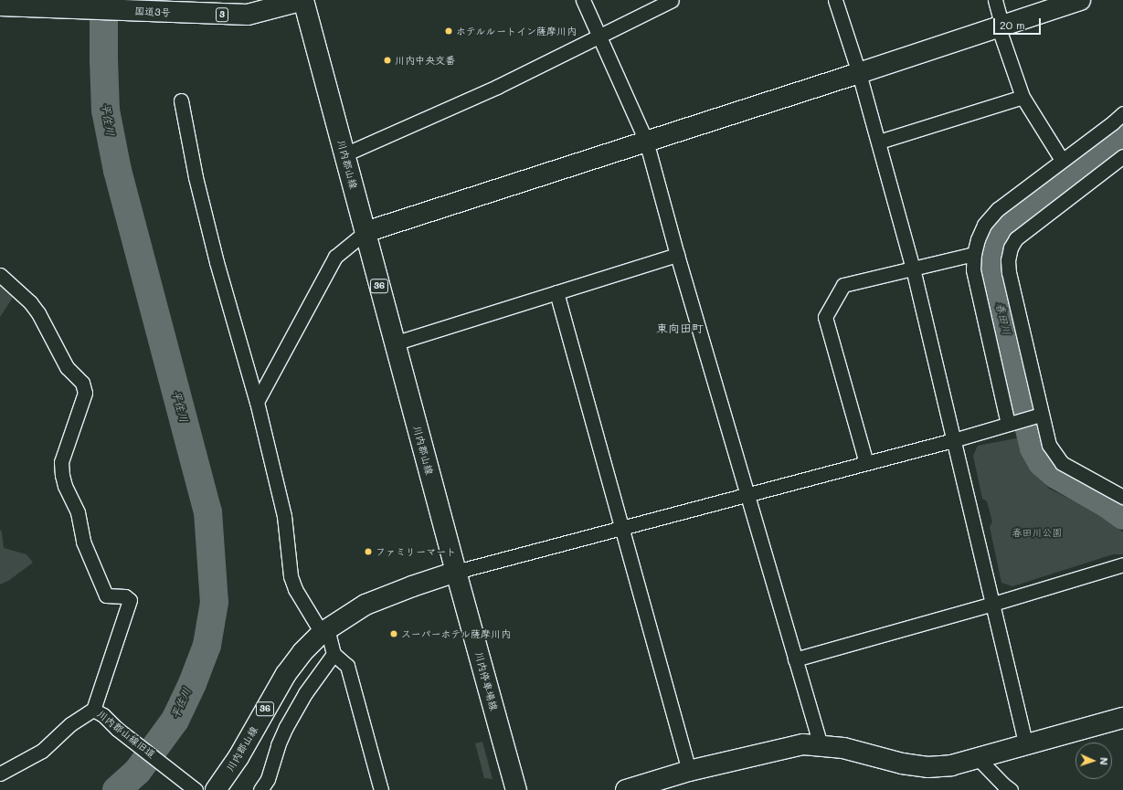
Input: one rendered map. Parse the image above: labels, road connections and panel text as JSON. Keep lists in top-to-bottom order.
{
  "streets": {
    "main road": [
      "国道3号",
      "3",
      "川内郡山線",
      "36",
      "川内停車場線"
    ],
    "street": ["川内郡山線旧道"]
  },
  "crossings": [
    ["国道3号", "川内郡山線"],
    ["川内郡山線", "川内停車場線"]
  ],
  "districts": ["東向田町"],
  "water": ["平佐川", "春田川"],
  "parks": ["春田川公園"],
  "places": [
    "ホテルルートイン薩摩川内",
    "川内中央交番",
    "ファミリーマート",
    "スーパーホテル薩摩川内"
  ],
  "scale_bar": "20 m",
  "north": "right"
}
